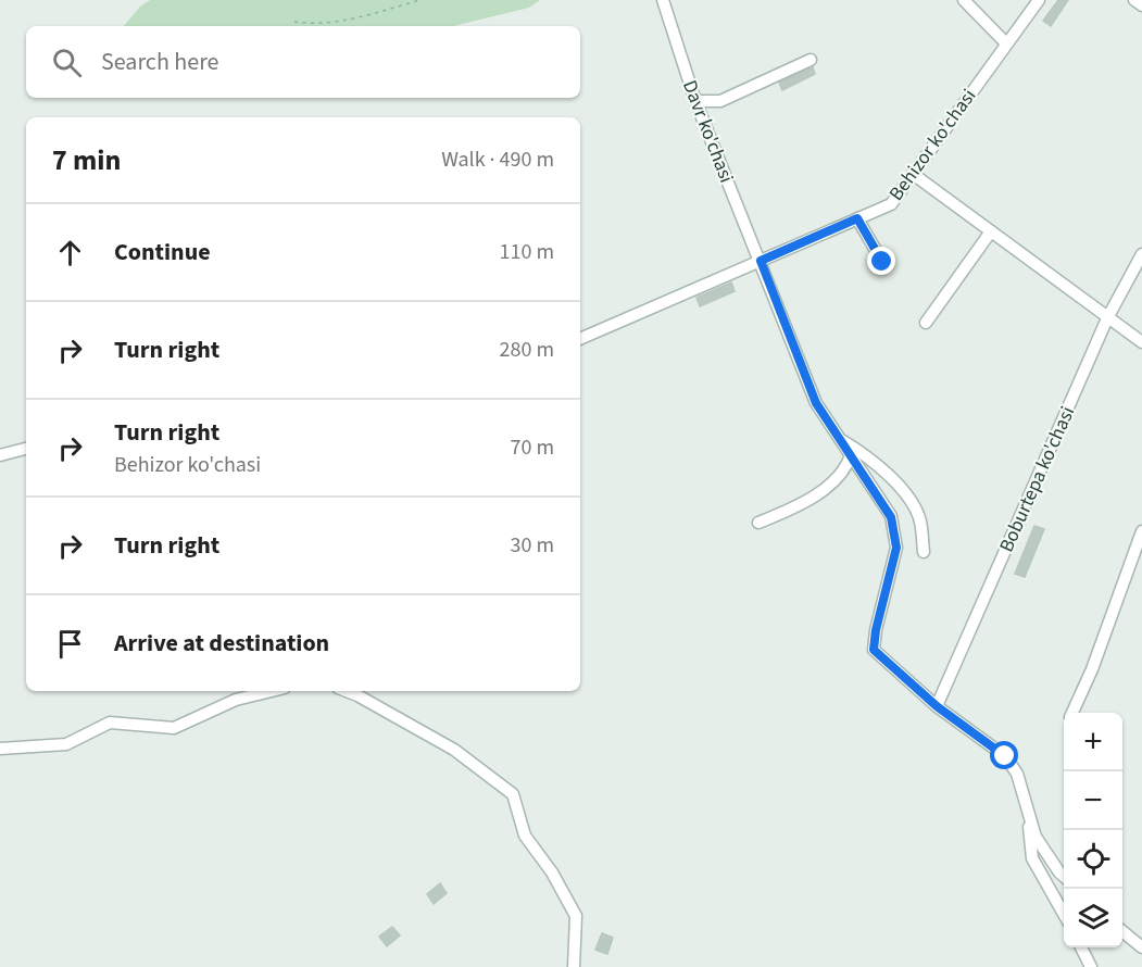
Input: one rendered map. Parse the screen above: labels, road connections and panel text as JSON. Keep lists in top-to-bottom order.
{
  "streets": {
    "street": ["Davr ko'chasi", "Behizor ko'chasi", "Boburtepa ko'chasi"]
  },
  "crossings": [
    ["Davr ko'chasi", "Behizor ko'chasi"],
    ["Davr ko'chasi", "Boburtepa ko'chasi"]
  ],
  "page": {
    "search": "Search here",
    "heading": ["7 min", "Walk · 490 m"],
    "list": [
      ["Continue", "110 m"],
      ["Turn right", "280 m"],
      ["Turn right", "Behizor ko'chasi", "70 m"],
      ["Turn right", "30 m"],
      "Arrive at destination"
    ],
    "map_buttons": ["+", "−"]
  }
}
